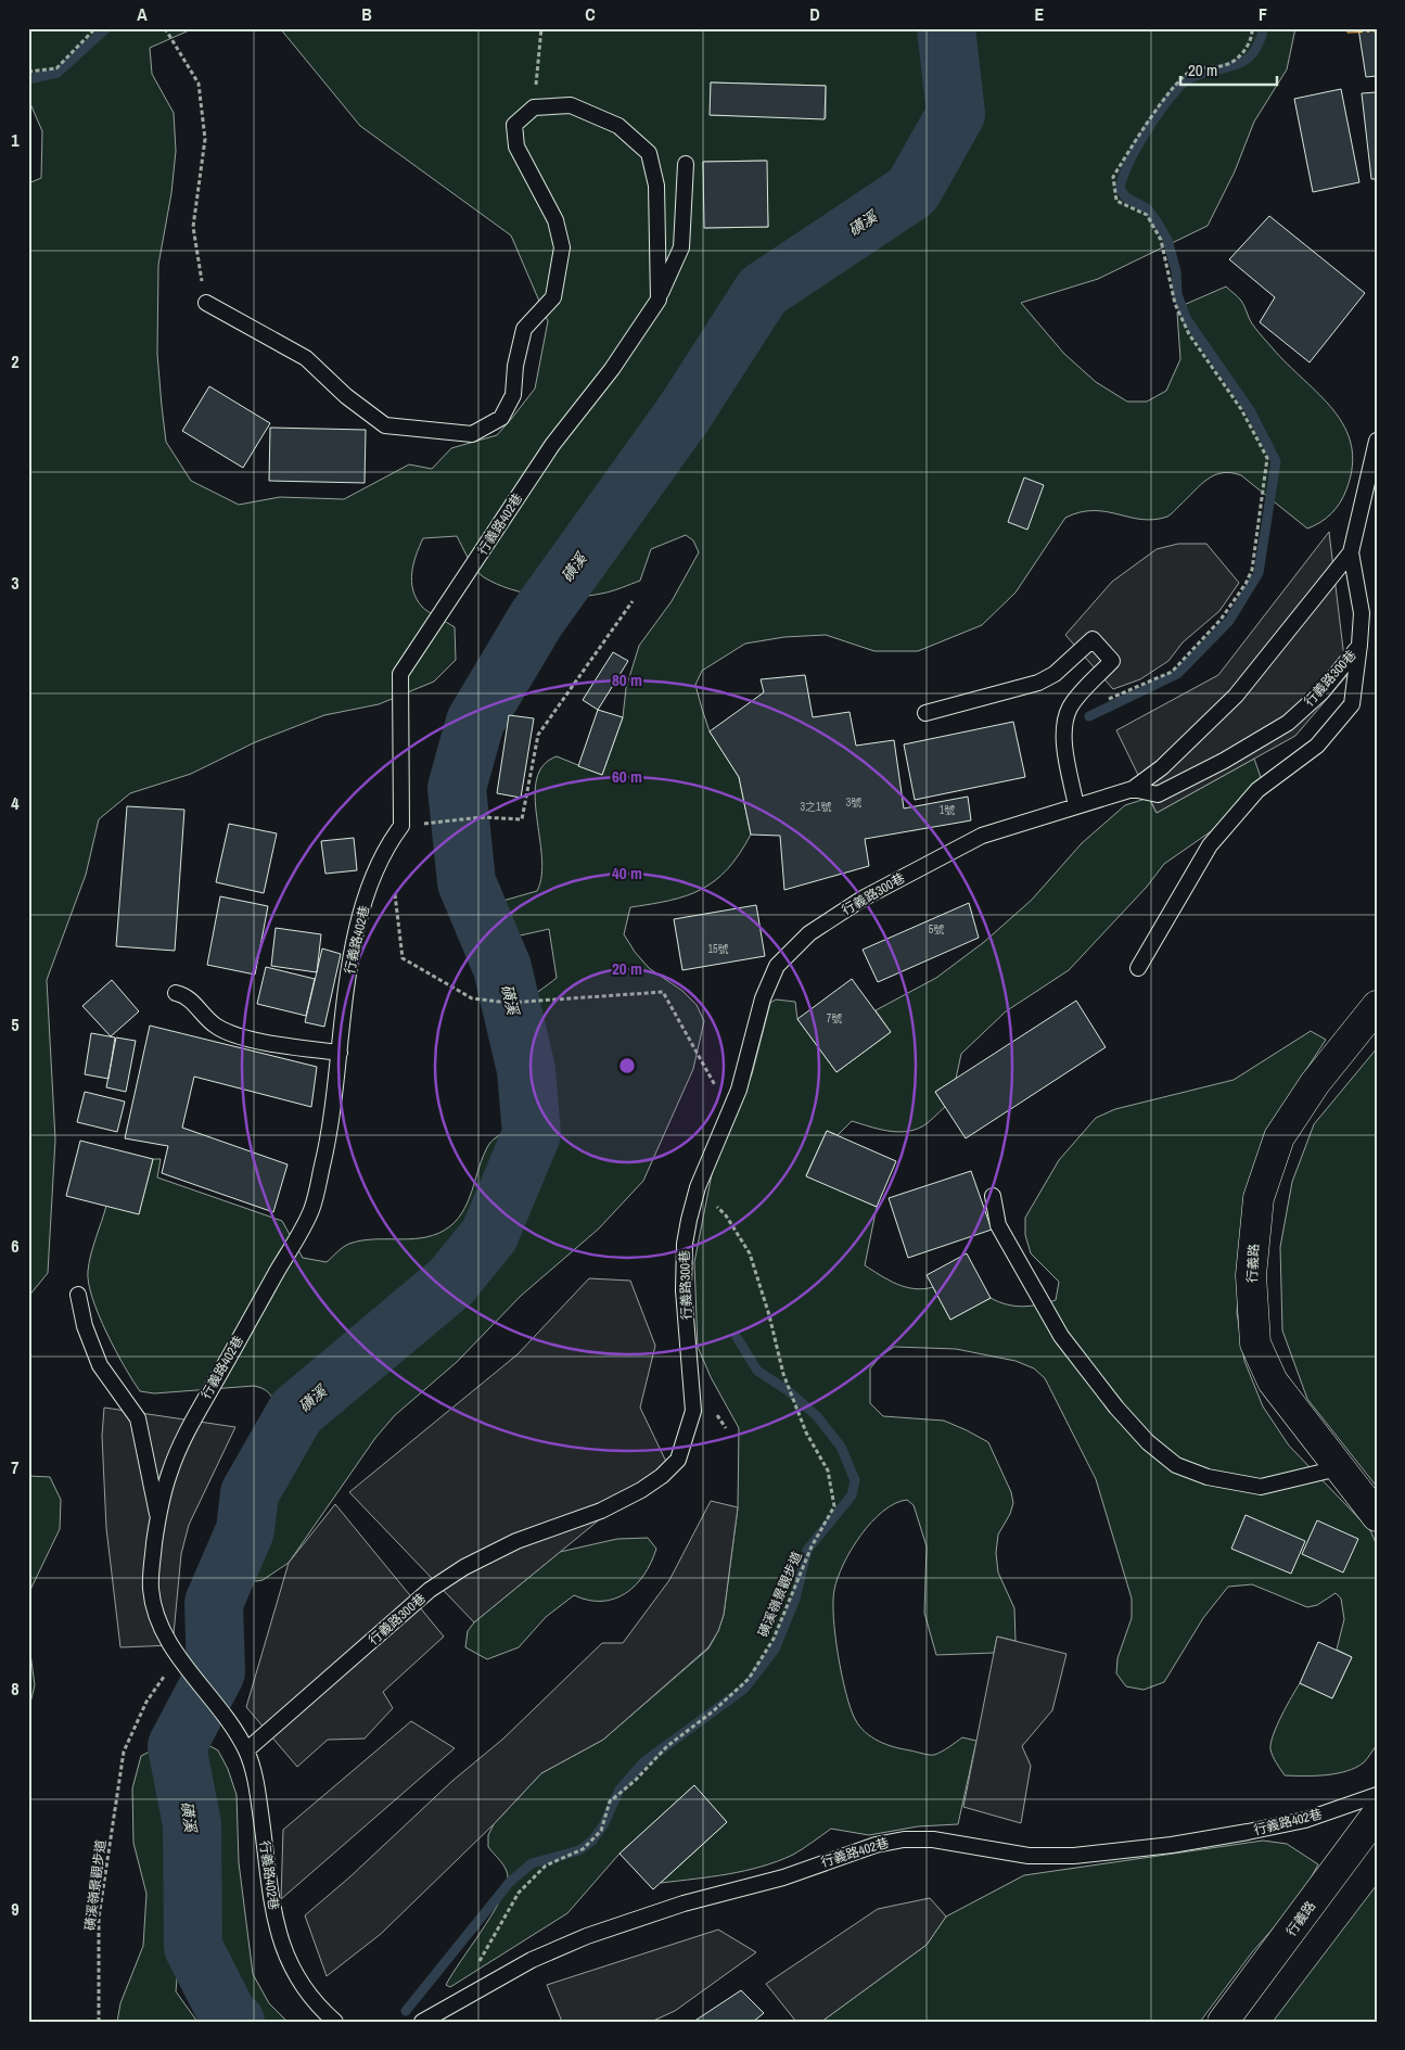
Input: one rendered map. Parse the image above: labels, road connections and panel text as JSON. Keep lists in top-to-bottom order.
{
  "streets": {
    "street": ["行義路"],
    "lane": ["行義路402巷", "行義路300巷"],
    "path": ["磺溪嶺景觀步道"]
  },
  "crossings": [
    ["行義路402巷", "行義路300巷"],
    ["行義路402巷", "磺溪嶺景觀步道"],
    ["行義路300巷", "磺溪嶺景觀步道"]
  ],
  "water": ["磺溪"],
  "house_numbers": [
    "3號",
    "3之1號",
    "1號",
    "5號",
    "15號",
    "7號"
  ],
  "scale_bar": "20 m",
  "grid": {
    "columns": [
      "A",
      "B",
      "C",
      "D",
      "E",
      "F"
    ],
    "rows": [
      "1",
      "2",
      "3",
      "4",
      "5",
      "6",
      "7",
      "8",
      "9"
    ]
  },
  "rings": [
    "80 m",
    "60 m",
    "40 m",
    "20 m"
  ]
}
